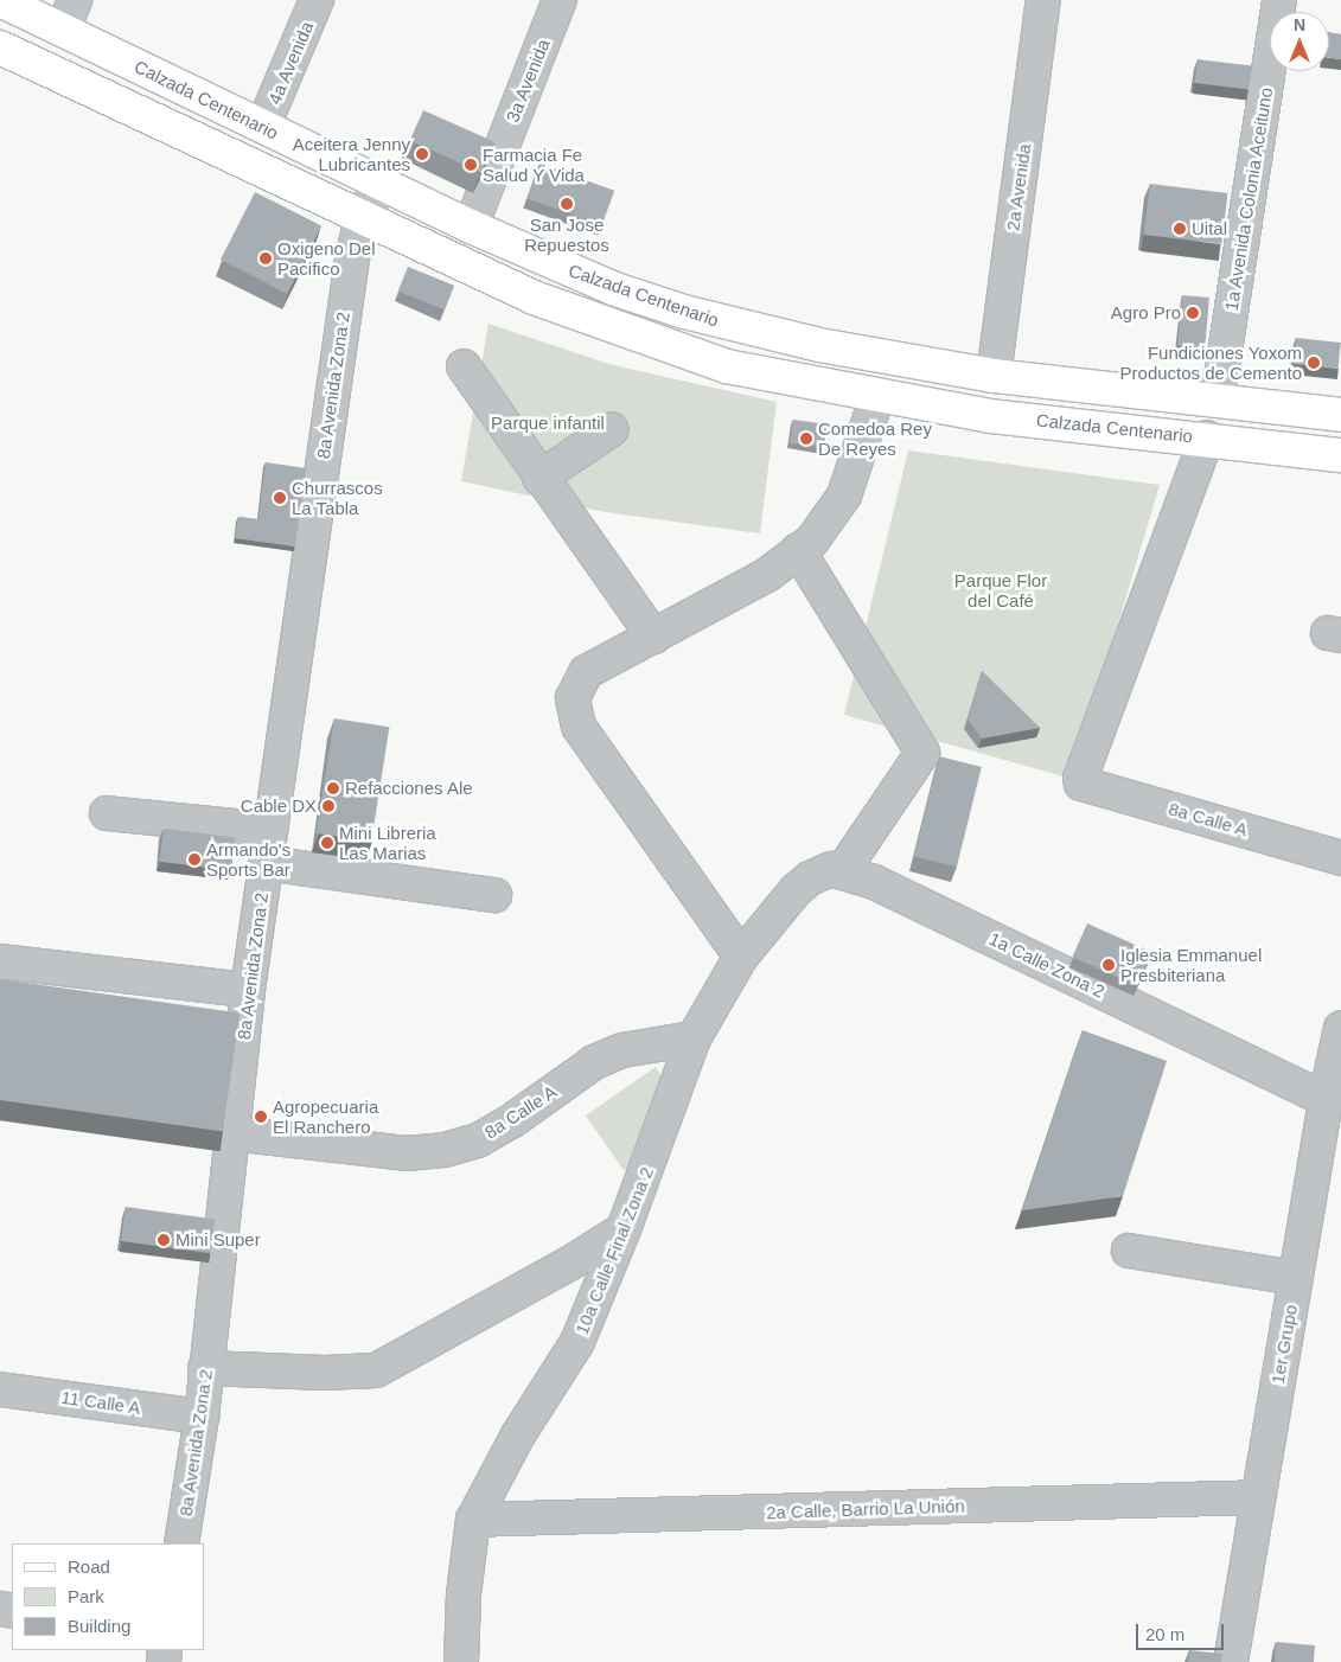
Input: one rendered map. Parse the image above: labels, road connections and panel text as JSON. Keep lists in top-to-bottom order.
{
  "streets": {
    "main road": ["Calzada Centenario"],
    "street": [
      "4a Avenida",
      "3a Avenida",
      "2a Avenida",
      "1a Avenida Colonia Aceituno",
      "8a Avenida Zona 2",
      "8a Calle A",
      "1a Calle Zona 2",
      "10a Calle Final Zona 2",
      "1er Grupo",
      "11 Calle A",
      "2a Calle, Barrio La Unión"
    ]
  },
  "crossings": [
    ["4a Avenida", "Calzada Centenario"],
    ["3a Avenida", "Calzada Centenario"],
    ["Calzada Centenario", "2a Avenida"],
    ["Calzada Centenario", "1a Avenida Colonia Aceituno"],
    ["Calzada Centenario", "8a Avenida Zona 2"],
    ["Calzada Centenario", "8a Calle A"],
    ["8a Avenida Zona 2", "8a Calle A"],
    ["8a Avenida Zona 2", "11 Calle A"],
    ["8a Calle A", "10a Calle Final Zona 2"],
    ["1a Calle Zona 2", "10a Calle Final Zona 2"],
    ["1a Calle Zona 2", "1er Grupo"],
    ["10a Calle Final Zona 2", "2a Calle, Barrio La Unión"],
    ["1er Grupo", "2a Calle, Barrio La Unión"]
  ],
  "parks": ["Parque infantil", "Parque Flor del Café"],
  "places": [
    "Aceitera Jenny Lubricantes",
    "Farmacia Fe Salud Y Vida",
    "San Jose Repuestos",
    "Uital",
    "Oxigeno Del Pacifico",
    "Agro Pro",
    "Fundiciones Yoxom Productos de Cemento",
    "Comedoa Rey De Reyes",
    "Churrascos La Tabla",
    "Refacciones Ale",
    "Cable DX",
    "Mini Libreria Las Marias",
    "Armando's Sports Bar",
    "Iglesia Emmanuel Presbiteriana",
    "Agropecuaria El Ranchero",
    "Mini Super"
  ],
  "legend": ["Road", "Park", "Building"],
  "scale_bar": "20 m",
  "north": "top"
}
